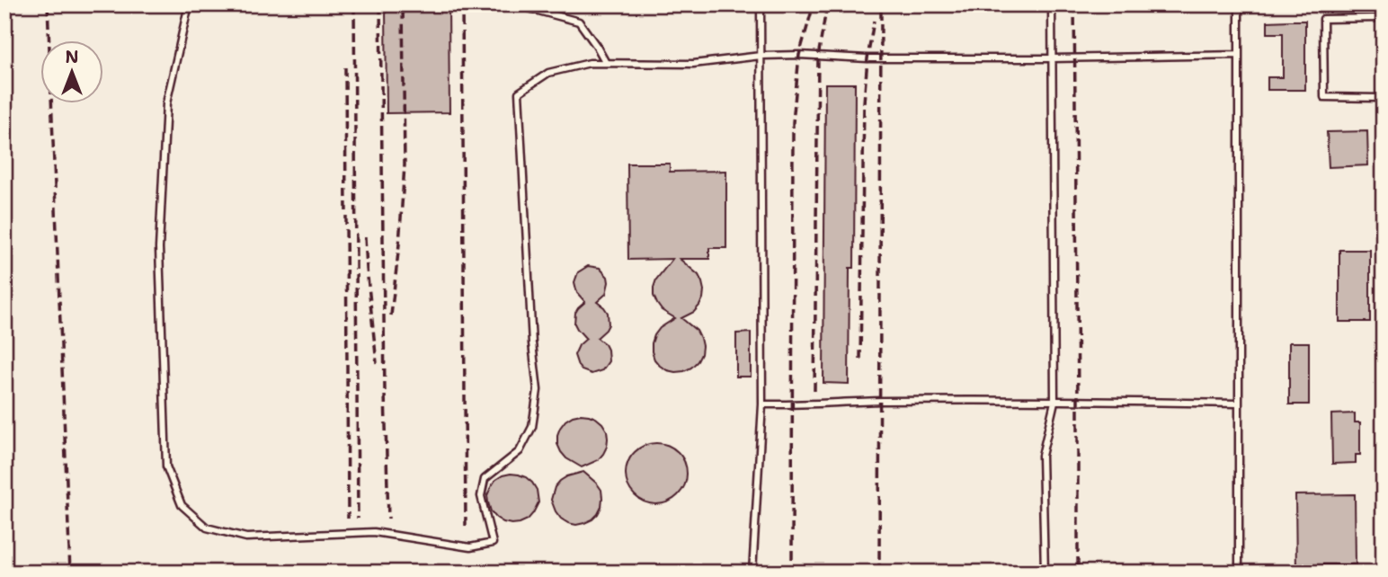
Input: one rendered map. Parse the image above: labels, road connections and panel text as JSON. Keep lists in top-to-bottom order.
{
  "north": "top"
}
